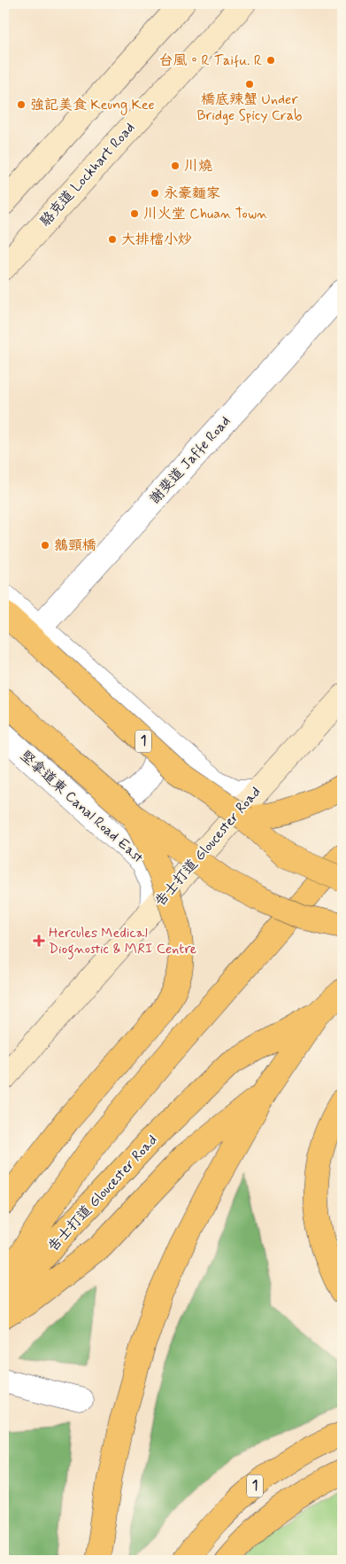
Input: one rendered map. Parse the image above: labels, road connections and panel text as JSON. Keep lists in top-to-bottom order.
{
  "streets": {
    "highway": ["1", "告士打道 Gloucester Road"],
    "street": ["駱克道 Lockhart Road", "謝斐道 Jaffe Road", "堅拿道東 Canal Road East"]
  },
  "crossings": [
    ["堅拿道東 Canal Road East", "告士打道 Gloucester Road"]
  ],
  "places": {
    "other": [
      "台風。R Taifu. R",
      "橋底辣蟹 Under Bridge Spicy Crab",
      "強記美食 Keung Kee",
      "川燒",
      "永豪麵家",
      "川火堂 Chuan Town",
      "大排檔小炒",
      "鵝頸橋"
    ],
    "health": ["Hercules Medical Diognostic & MRI Centre"]
  }
}
